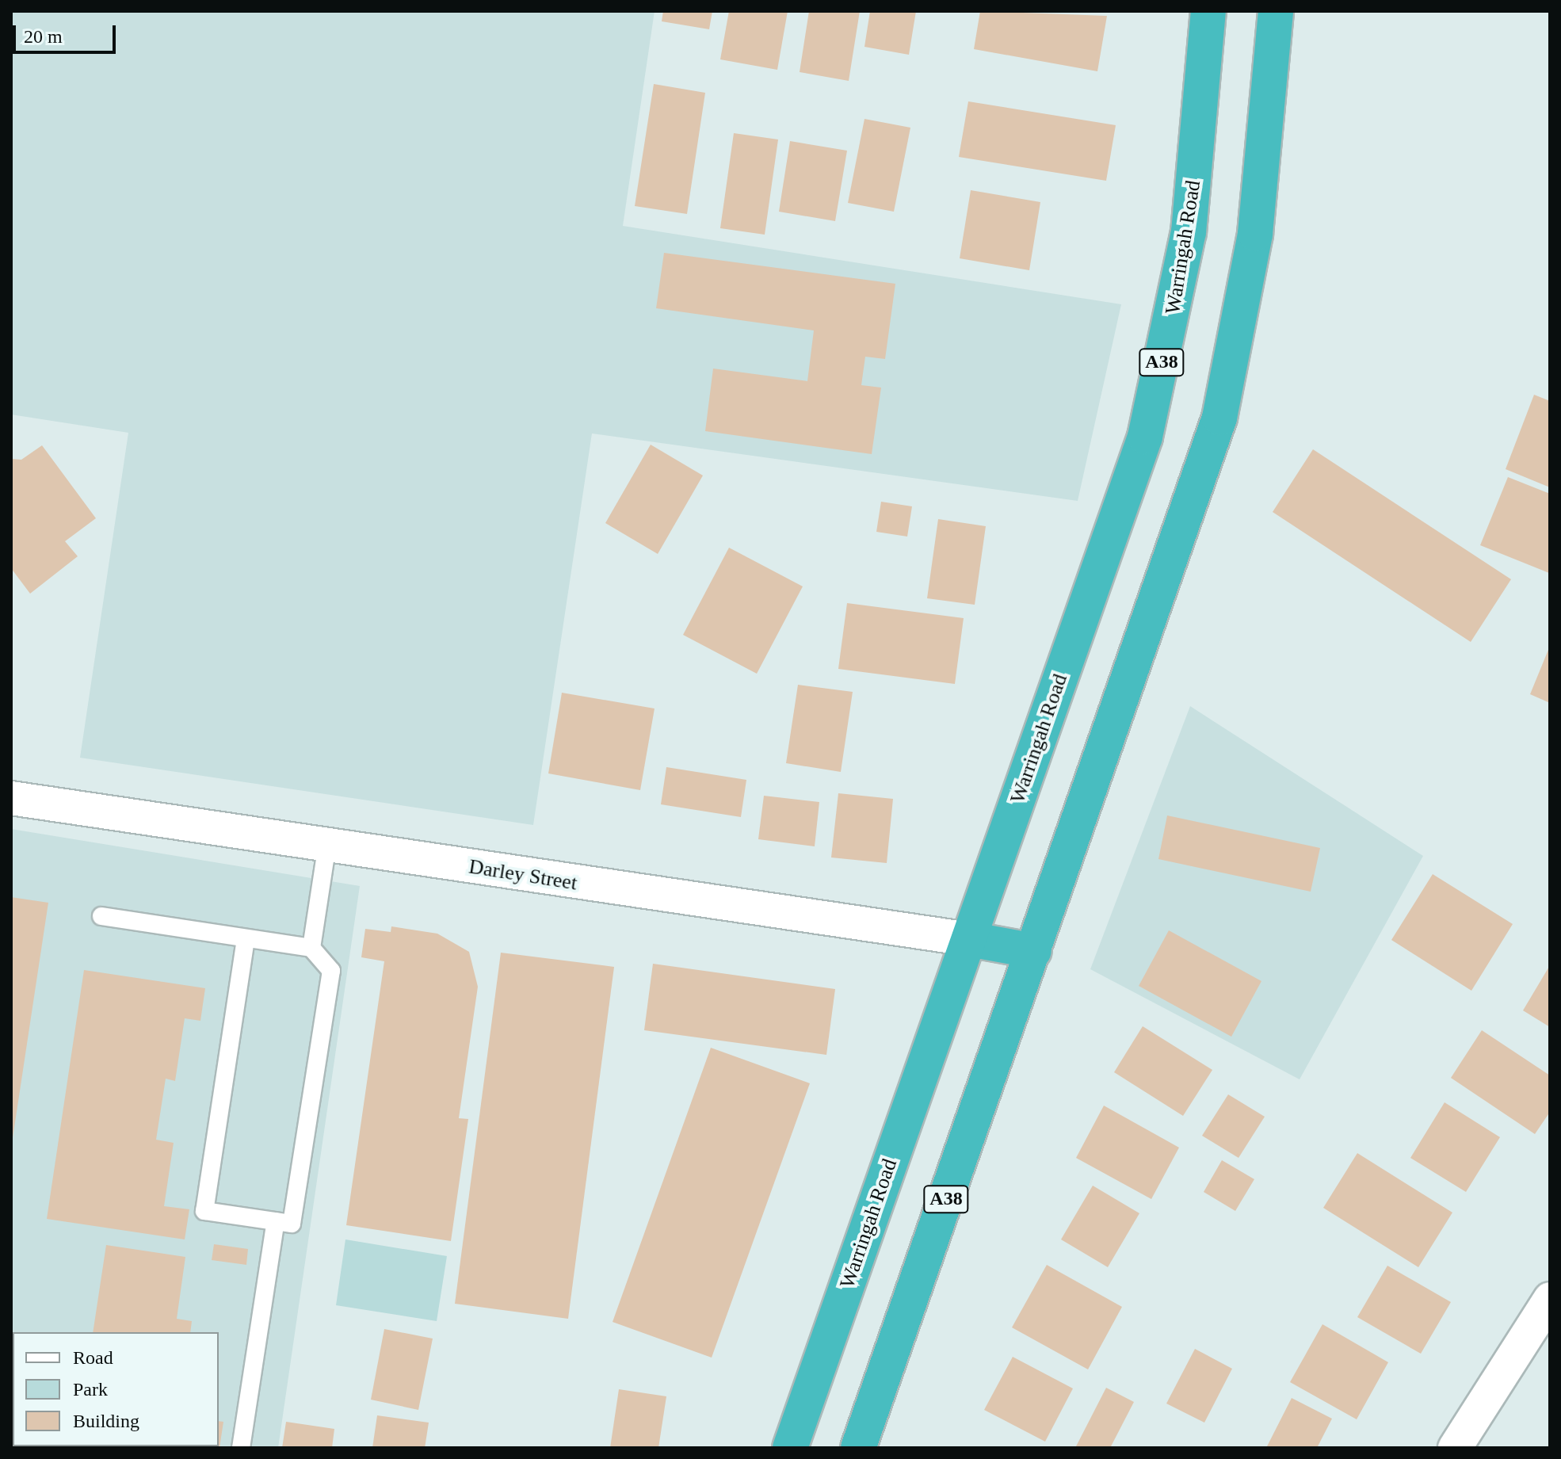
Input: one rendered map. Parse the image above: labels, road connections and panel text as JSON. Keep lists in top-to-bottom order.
{
  "streets": {
    "highway": ["Warringah Road", "A38", "Darley Street"]
  },
  "crossings": [
    ["Warringah Road", "Darley Street"],
    ["A38", "Darley Street"]
  ],
  "legend": ["Road", "Park", "Building"],
  "scale_bar": "20 m"
}
